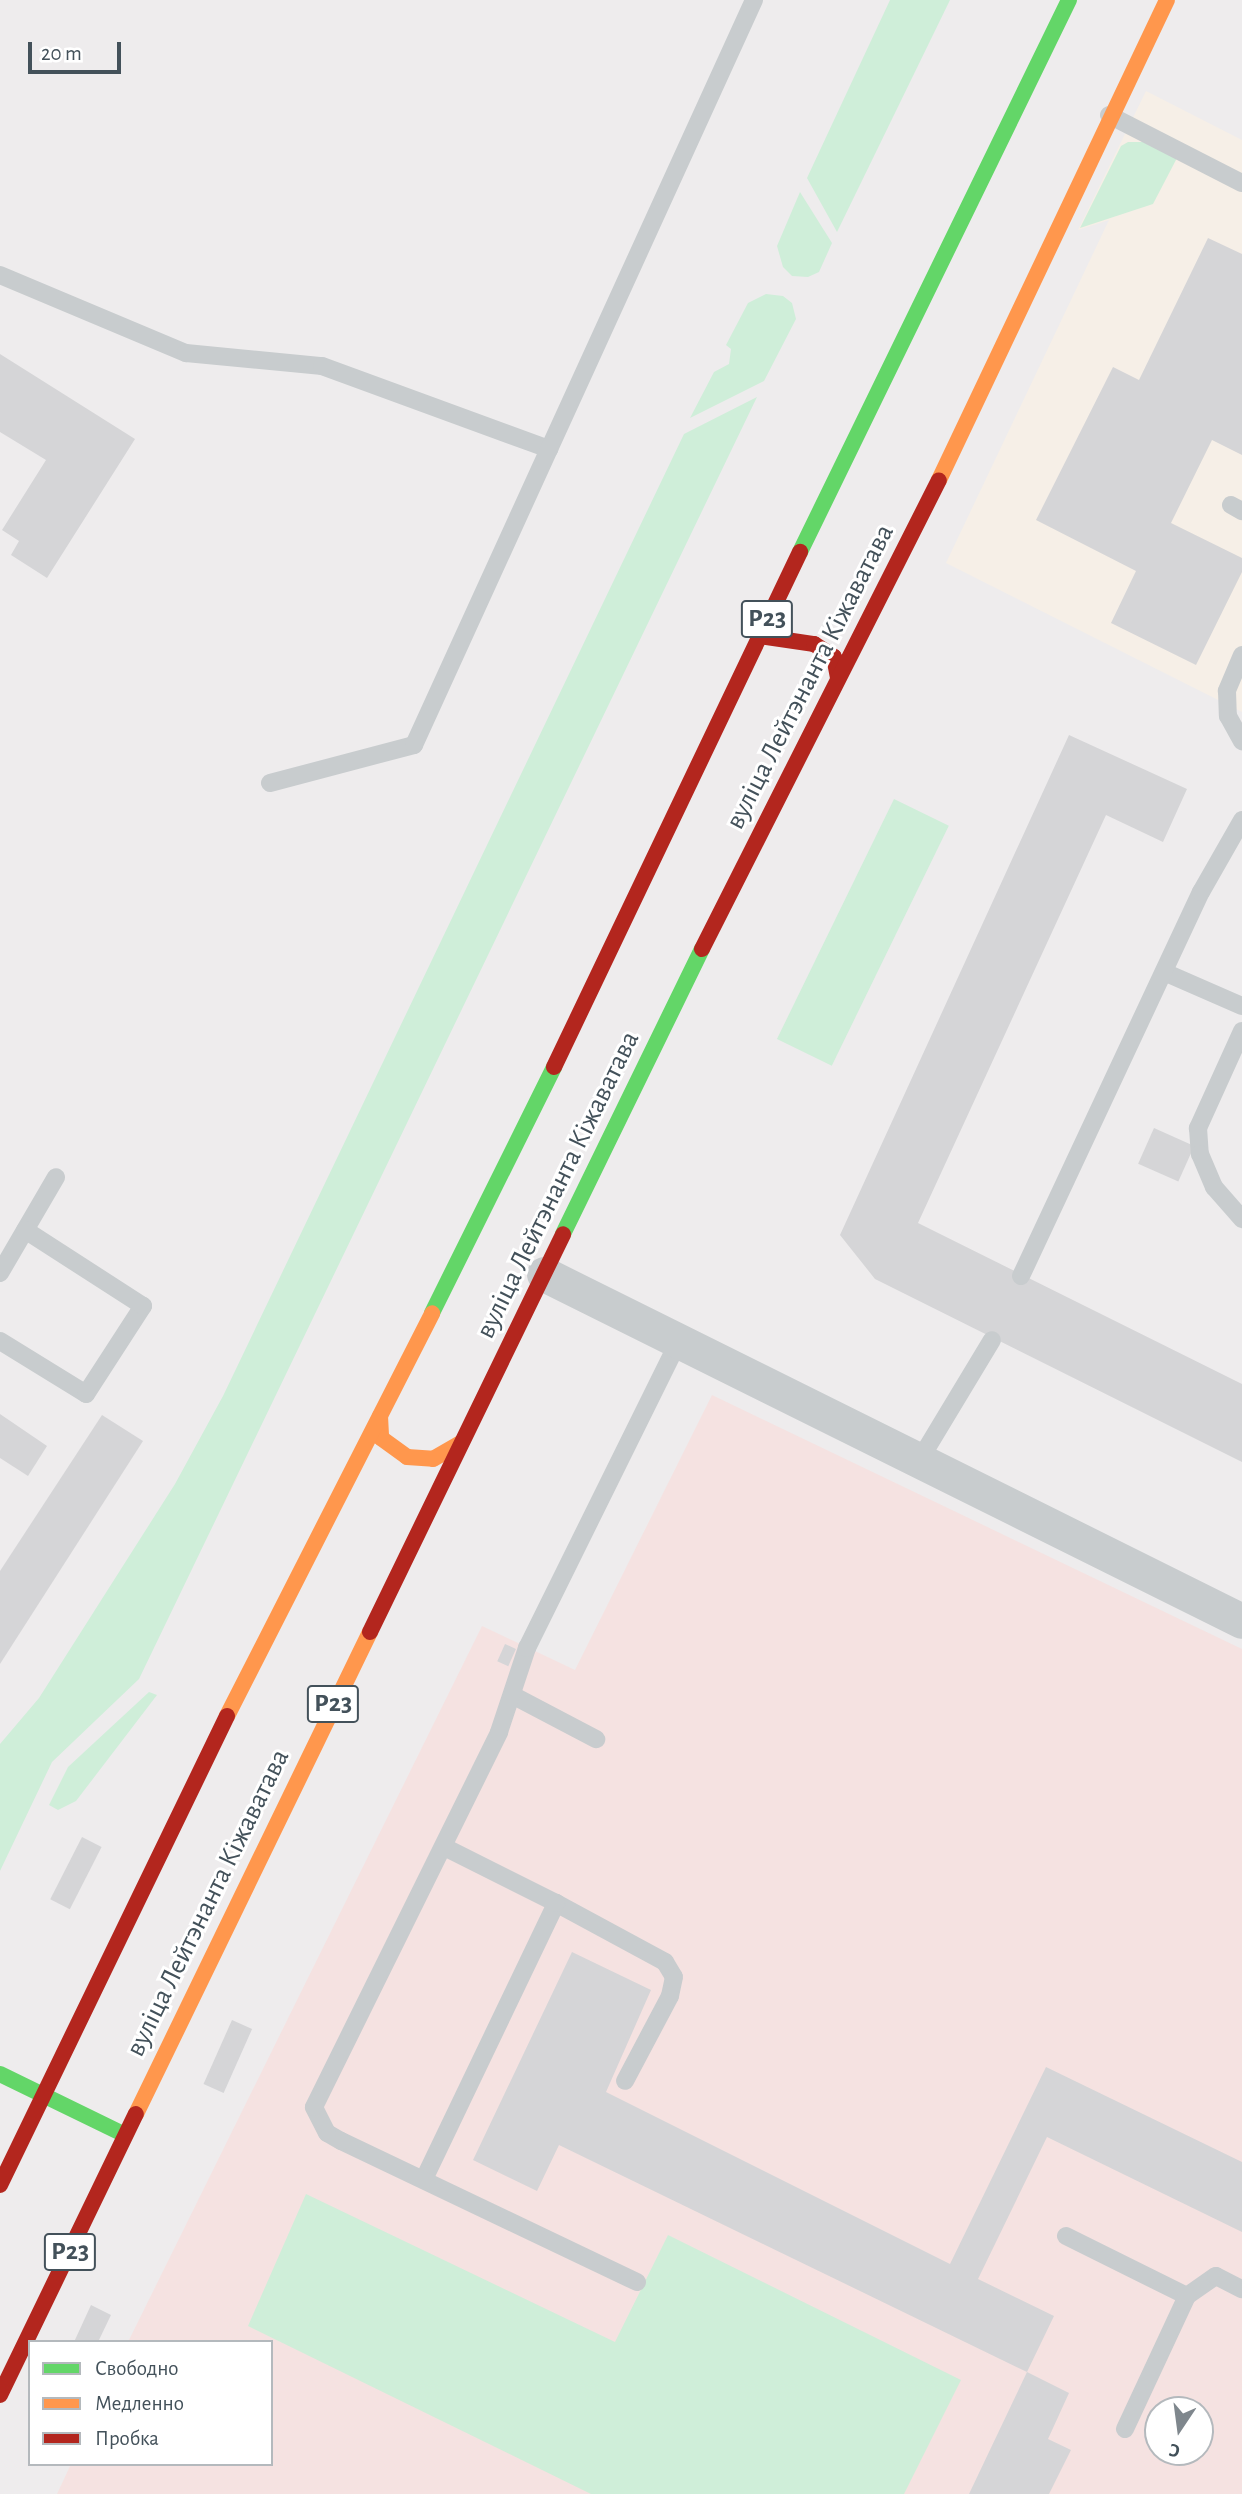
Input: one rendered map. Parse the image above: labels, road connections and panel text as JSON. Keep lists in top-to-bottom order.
{
  "streets": {
    "main road": ["Р23", "вуліца Лейтэнанта Кіжаватава"]
  },
  "legend": ["Свободно", "Медленно", "Пробка"],
  "scale_bar": "20 m",
  "north": "bottom"
}
